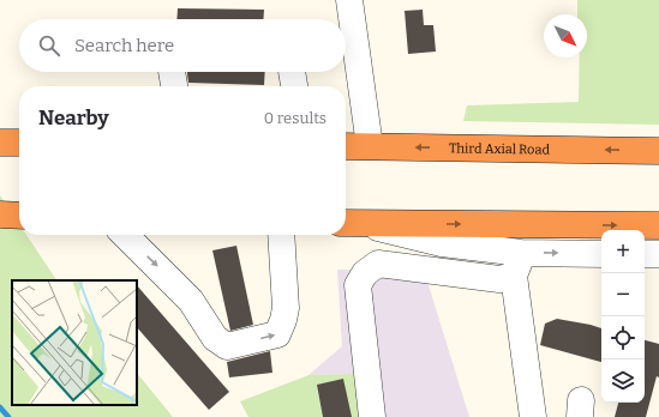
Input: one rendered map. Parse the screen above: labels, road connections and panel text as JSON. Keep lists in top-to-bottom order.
{
  "streets": {
    "highway": ["Third Axial Road"]
  },
  "north": "bottom right",
  "page": {
    "search": "Search here",
    "heading": ["Nearby", "0 results"],
    "map_buttons": ["+", "−"]
  }
}
